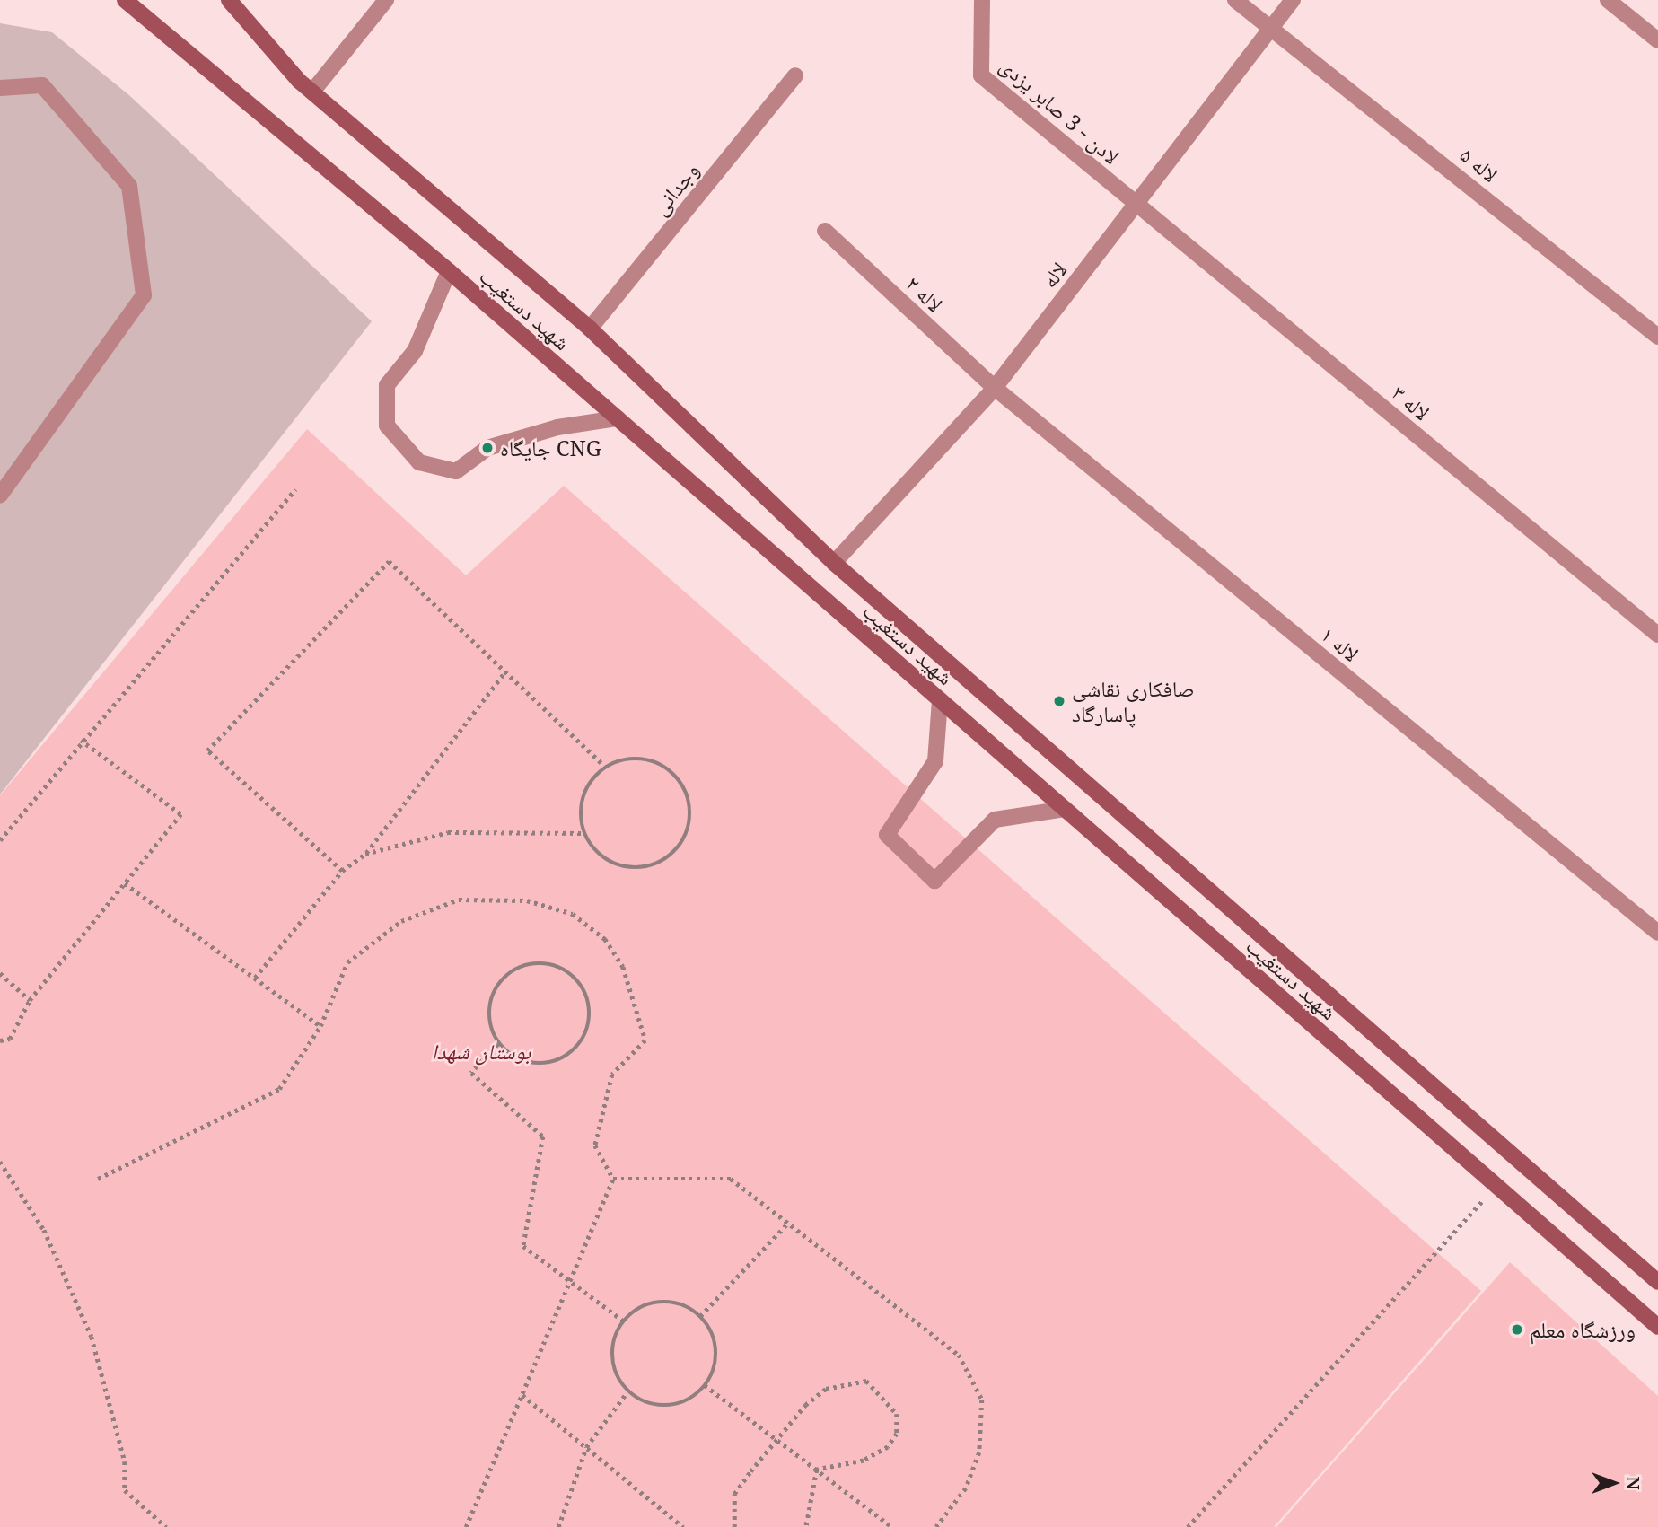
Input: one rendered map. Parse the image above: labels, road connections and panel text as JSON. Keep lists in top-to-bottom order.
{
  "streets": {
    "main road": ["شهید دستغیب"],
    "street": [
      "لادن - 3 صابر یزدی",
      "لاله ۵",
      "وجدانی",
      "لاله",
      "لاله ۲",
      "لاله ۳",
      "لاله ۱"
    ]
  },
  "crossings": [
    ["لادن - 3 صابر یزدی", "لاله"],
    ["لادن - 3 صابر یزدی", "لاله ۳"],
    ["لاله ۵", "لاله"],
    ["وجدانی", "شهید دستغیب"],
    ["لاله", "لاله ۲"],
    ["لاله", "شهید دستغیب"],
    ["لاله", "لاله ۳"],
    ["لاله", "لاله ۱"],
    ["لاله ۲", "لاله ۱"]
  ],
  "parks": ["بوستان شهدا"],
  "places": ["جایگاه CNG", "صافکاری نقاشی پاسارگاد", "ورزشگاه معلم"],
  "north": "right"
}
